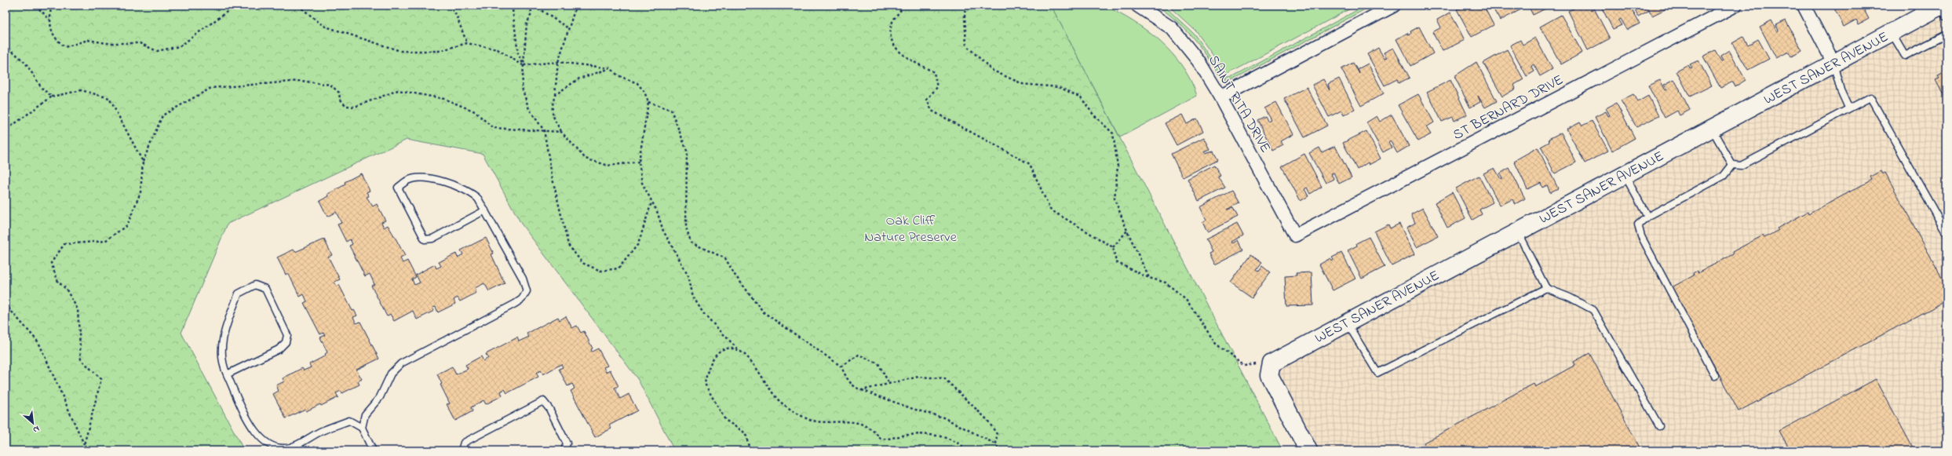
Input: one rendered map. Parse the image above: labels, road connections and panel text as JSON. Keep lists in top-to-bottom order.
{
  "streets": {
    "street": ["WEST SANER AVENUE", "SAINT RITA DRIVE", "ST BERNARD DRIVE"]
  },
  "crossings": [
    ["SAINT RITA DRIVE", "ST BERNARD DRIVE"]
  ],
  "parks": ["Oak Cliff Nature Preserve"],
  "north": "bottom right"
}
